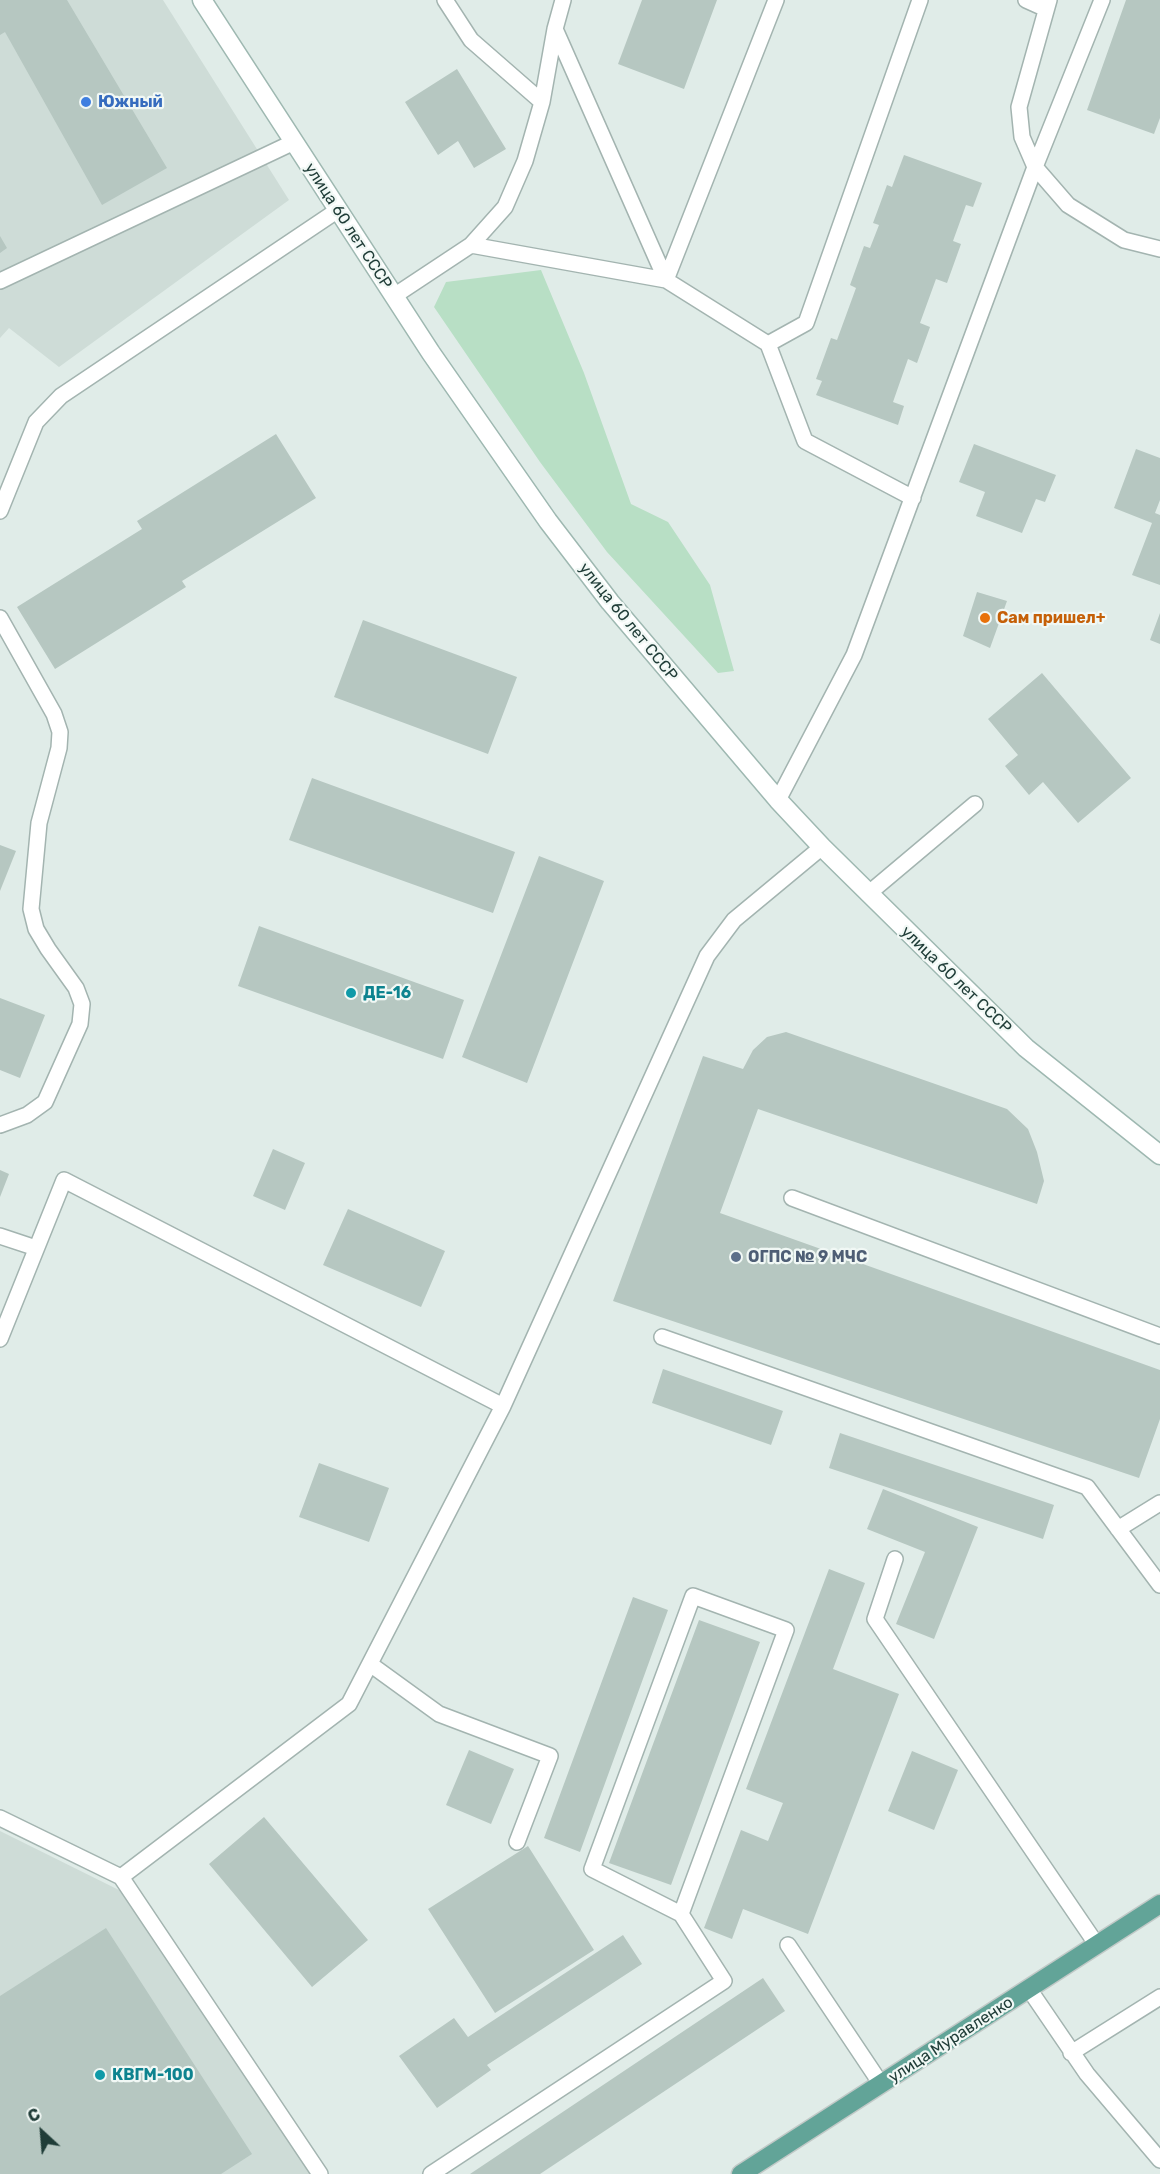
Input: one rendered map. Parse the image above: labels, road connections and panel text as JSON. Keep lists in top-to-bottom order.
{
  "streets": {
    "main road": ["улица 60 лет СССР", "улица Муравленко"]
  },
  "places": [
    "Южный",
    "Сам пришел+",
    "ДЕ-16",
    "ОГПС № 9 МЧС",
    "КВГМ-100"
  ],
  "north": "top left"
}
